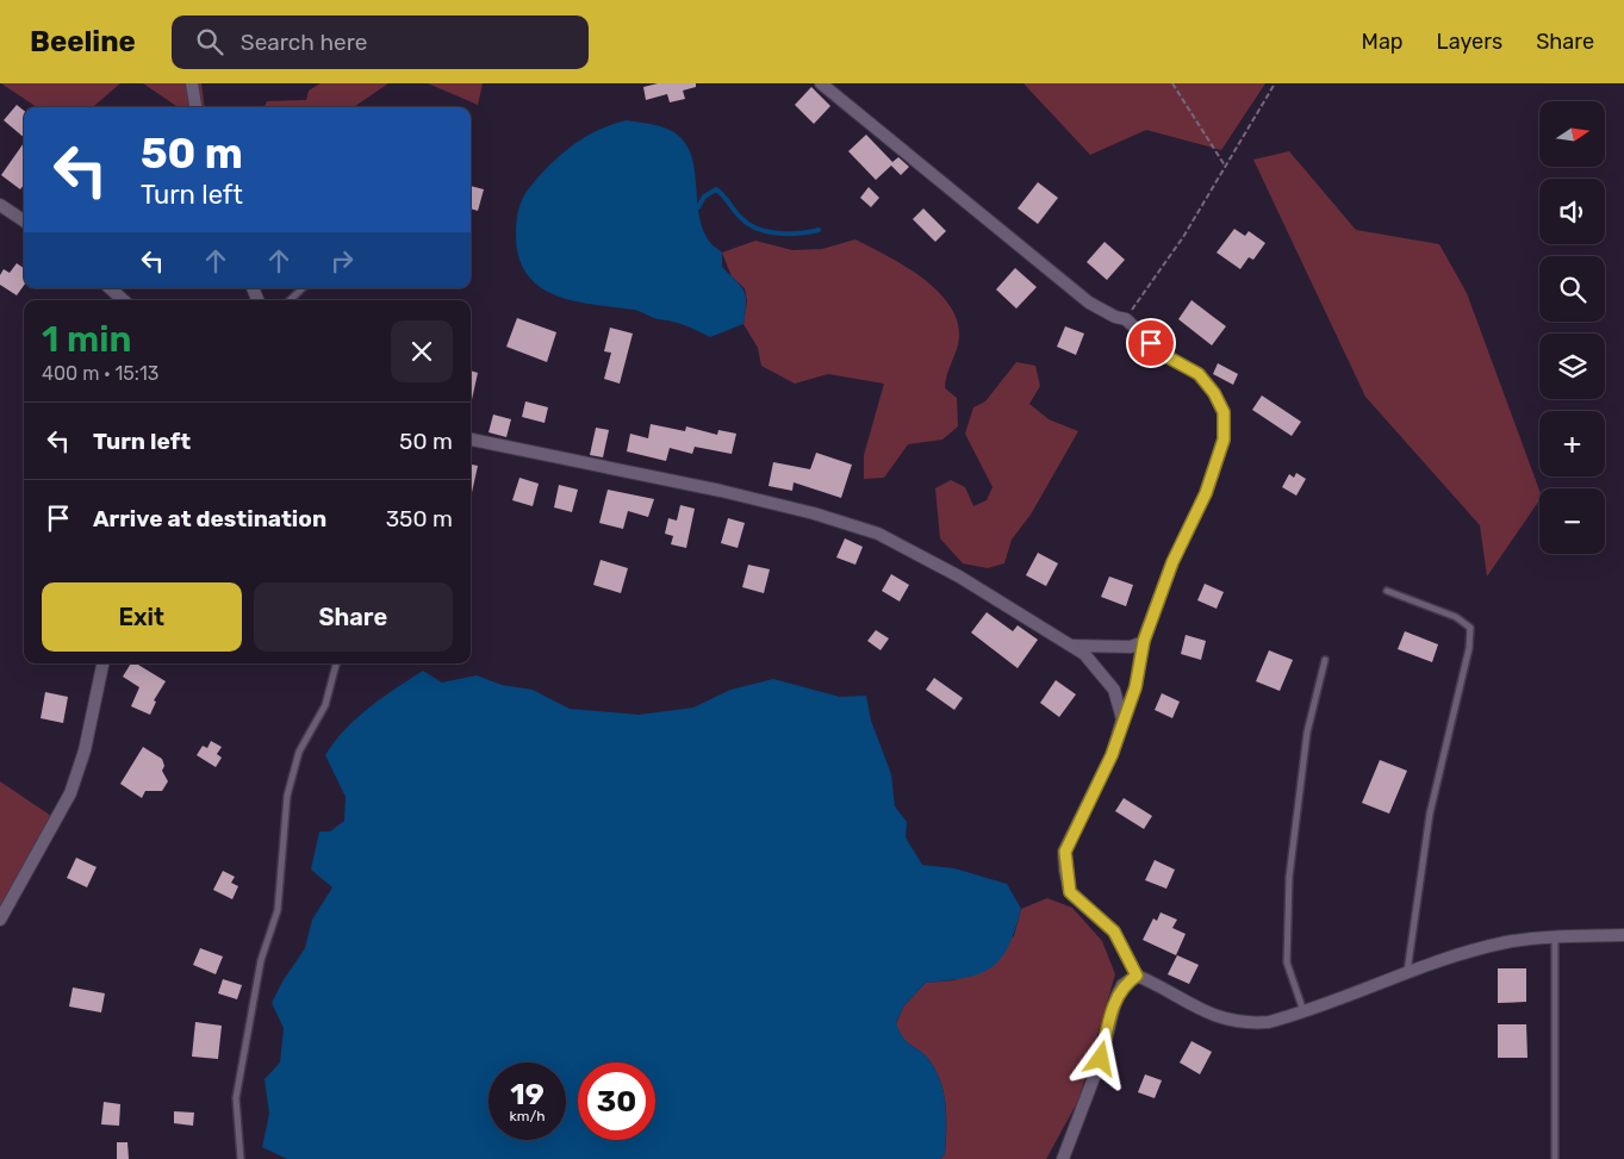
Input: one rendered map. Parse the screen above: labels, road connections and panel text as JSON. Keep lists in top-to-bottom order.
{
  "north": "right",
  "page": {
    "header": "Beeline",
    "search": "Search here",
    "nav": ["Map", "Layers", "Share"],
    "map_buttons": ["+", "−"],
    "turn": ["50 m", "Turn left"],
    "heading": ["1 min", "400 m · 15:13"],
    "list": [
      {
        "name": "Turn left",
        "value": "50 m"
      },
      {
        "name": "Arrive at destination",
        "value": "350 m"
      }
    ],
    "buttons": ["Exit", "Share"],
    "speed": "19 km/h",
    "limit": "30"
  }
}
